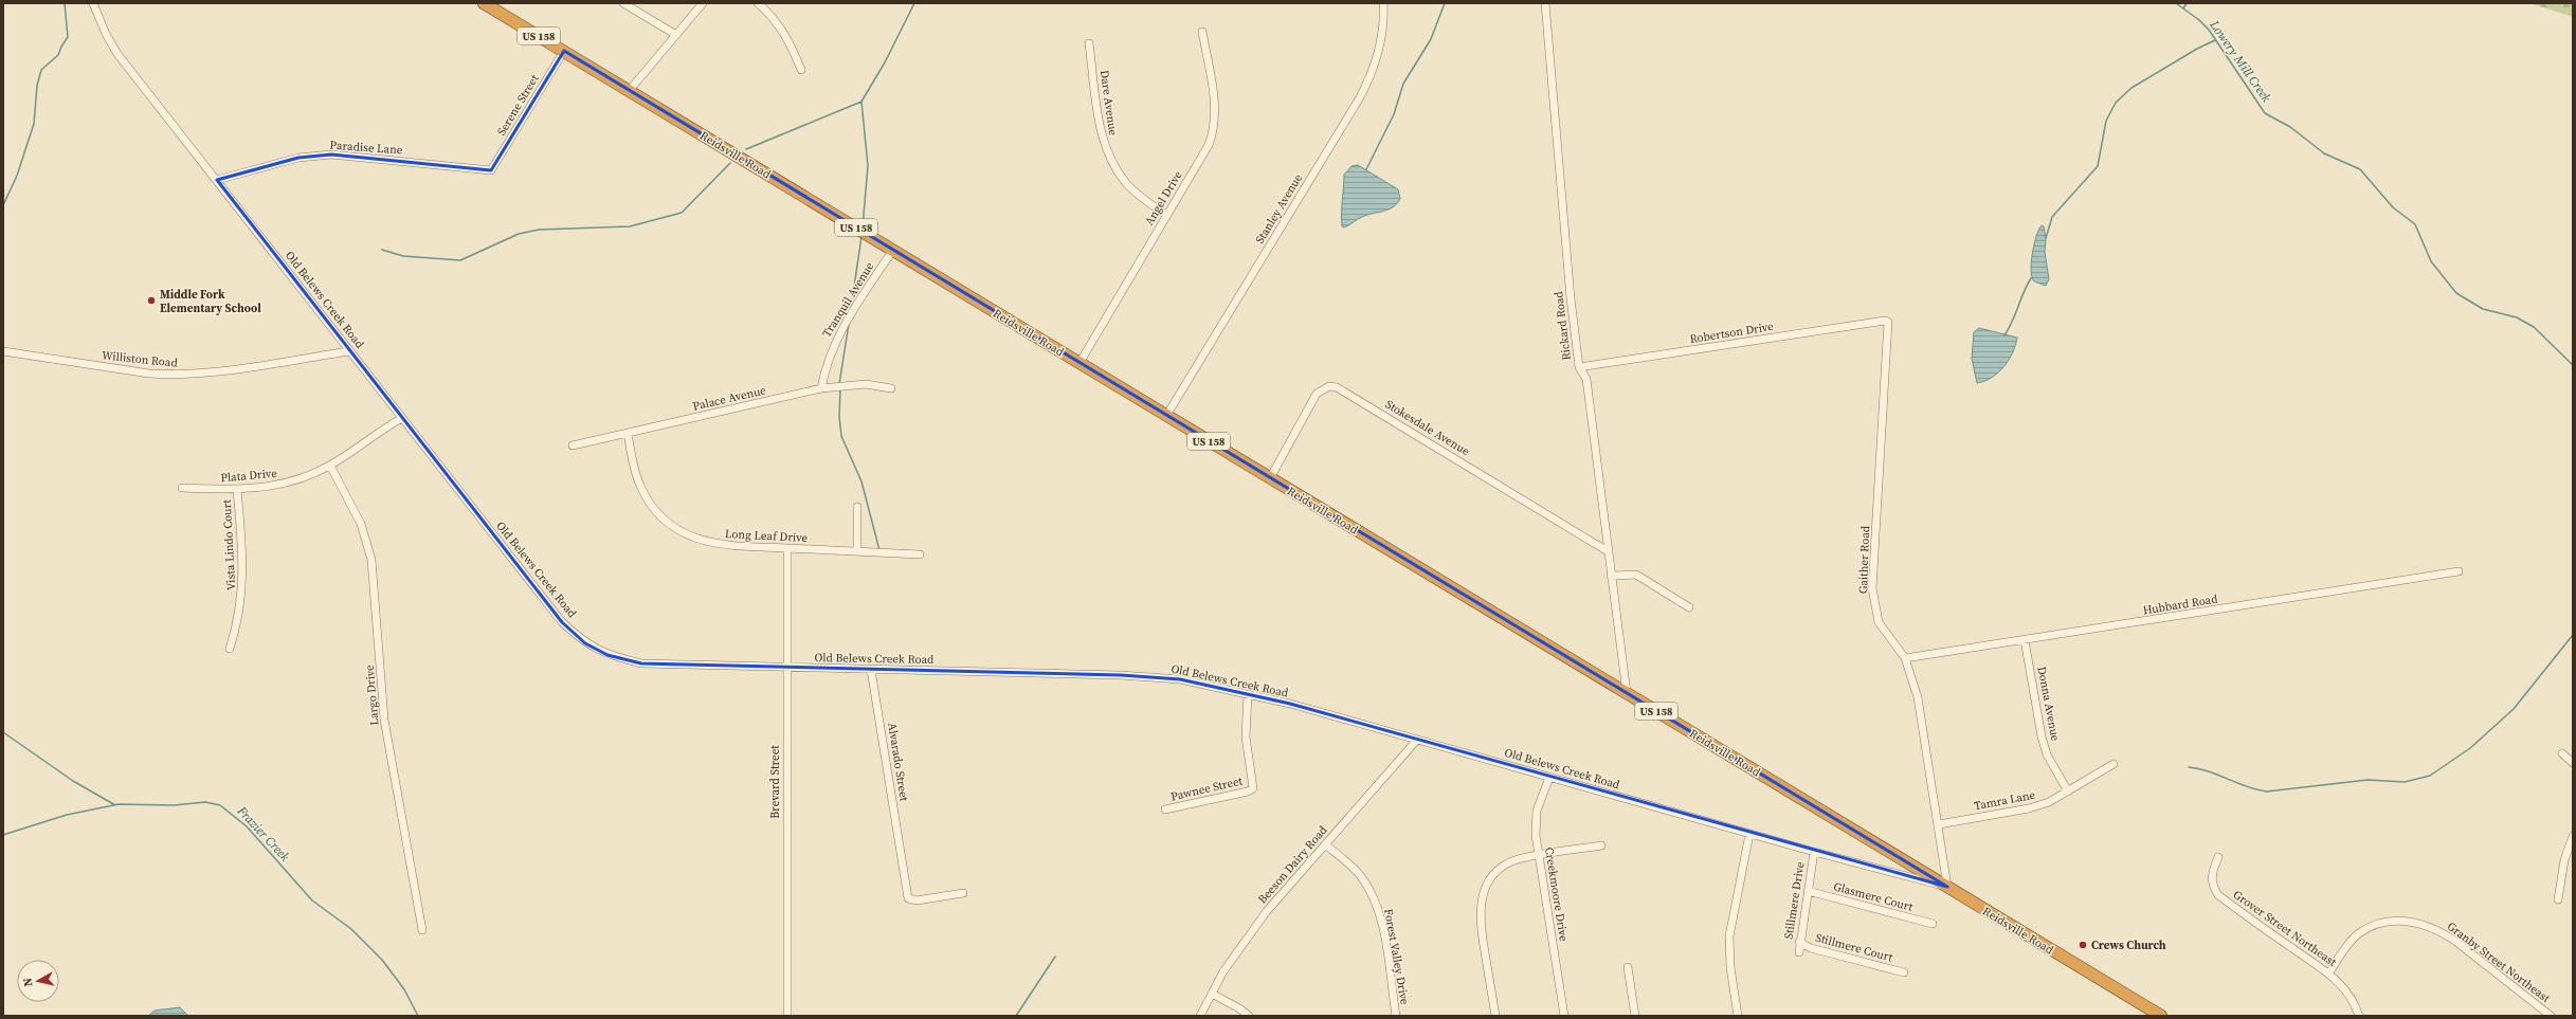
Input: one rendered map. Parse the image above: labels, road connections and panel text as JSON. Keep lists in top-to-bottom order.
{
  "streets": {
    "highway": ["US 158", "Reidsville Road"],
    "street": [
      "Dare Avenue",
      "Serene Street",
      "Paradise Lane",
      "Angel Drive",
      "Stanley Avenue",
      "Old Belews Creek Road",
      "Tranquil Avenue",
      "Rickard Road",
      "Robertson Drive",
      "Williston Road",
      "Palace Avenue",
      "Stokesdale Avenue",
      "Plata Drive",
      "Long Leaf Drive",
      "Vista Lindo Court",
      "Gaither Road",
      "Hubbard Road",
      "Largo Drive",
      "Donna Avenue",
      "Alvarado Street",
      "Brevard Street",
      "Pawnee Street",
      "Tamra Lane",
      "Beeson Dairy Road",
      "Creekmoore Drive",
      "Glasmere Court",
      "Stillmere Drive",
      "Grover Street Northeast",
      "Stillmere Court",
      "Forest Valley Drive",
      "Granby Street Northeast"
    ]
  },
  "crossings": [
    ["Dare Avenue", "Angel Drive"],
    ["Serene Street", "Paradise Lane"],
    ["Serene Street", "Reidsville Road"],
    ["Paradise Lane", "Old Belews Creek Road"],
    ["Reidsville Road", "Angel Drive"],
    ["Reidsville Road", "Stanley Avenue"],
    ["Reidsville Road", "Old Belews Creek Road"],
    ["Reidsville Road", "Tranquil Avenue"],
    ["Reidsville Road", "Rickard Road"],
    ["Reidsville Road", "Stokesdale Avenue"],
    ["Reidsville Road", "Gaither Road"],
    ["Old Belews Creek Road", "Williston Road"],
    ["Old Belews Creek Road", "Plata Drive"],
    ["Old Belews Creek Road", "Gaither Road"],
    ["Old Belews Creek Road", "Alvarado Street"],
    ["Old Belews Creek Road", "Brevard Street"],
    ["Old Belews Creek Road", "Pawnee Street"],
    ["Old Belews Creek Road", "Beeson Dairy Road"],
    ["Old Belews Creek Road", "Creekmoore Drive"],
    ["Old Belews Creek Road", "Stillmere Drive"],
    ["Tranquil Avenue", "Palace Avenue"],
    ["Rickard Road", "Robertson Drive"],
    ["Rickard Road", "Stokesdale Avenue"],
    ["Robertson Drive", "Gaither Road"],
    ["Palace Avenue", "Long Leaf Drive"],
    ["Plata Drive", "Vista Lindo Court"],
    ["Plata Drive", "Largo Drive"],
    ["Long Leaf Drive", "Brevard Street"],
    ["Gaither Road", "Hubbard Road"],
    ["Gaither Road", "Tamra Lane"],
    ["Hubbard Road", "Donna Avenue"],
    ["Donna Avenue", "Tamra Lane"],
    ["Beeson Dairy Road", "Forest Valley Drive"],
    ["Glasmere Court", "Stillmere Drive"],
    ["Stillmere Drive", "Stillmere Court"],
    ["Grover Street Northeast", "Granby Street Northeast"]
  ],
  "water": ["Lowery Mill Creek", "Frazier Creek"],
  "places": ["Middle Fork Elementary School", "Crews Church"],
  "north": "left"
}
